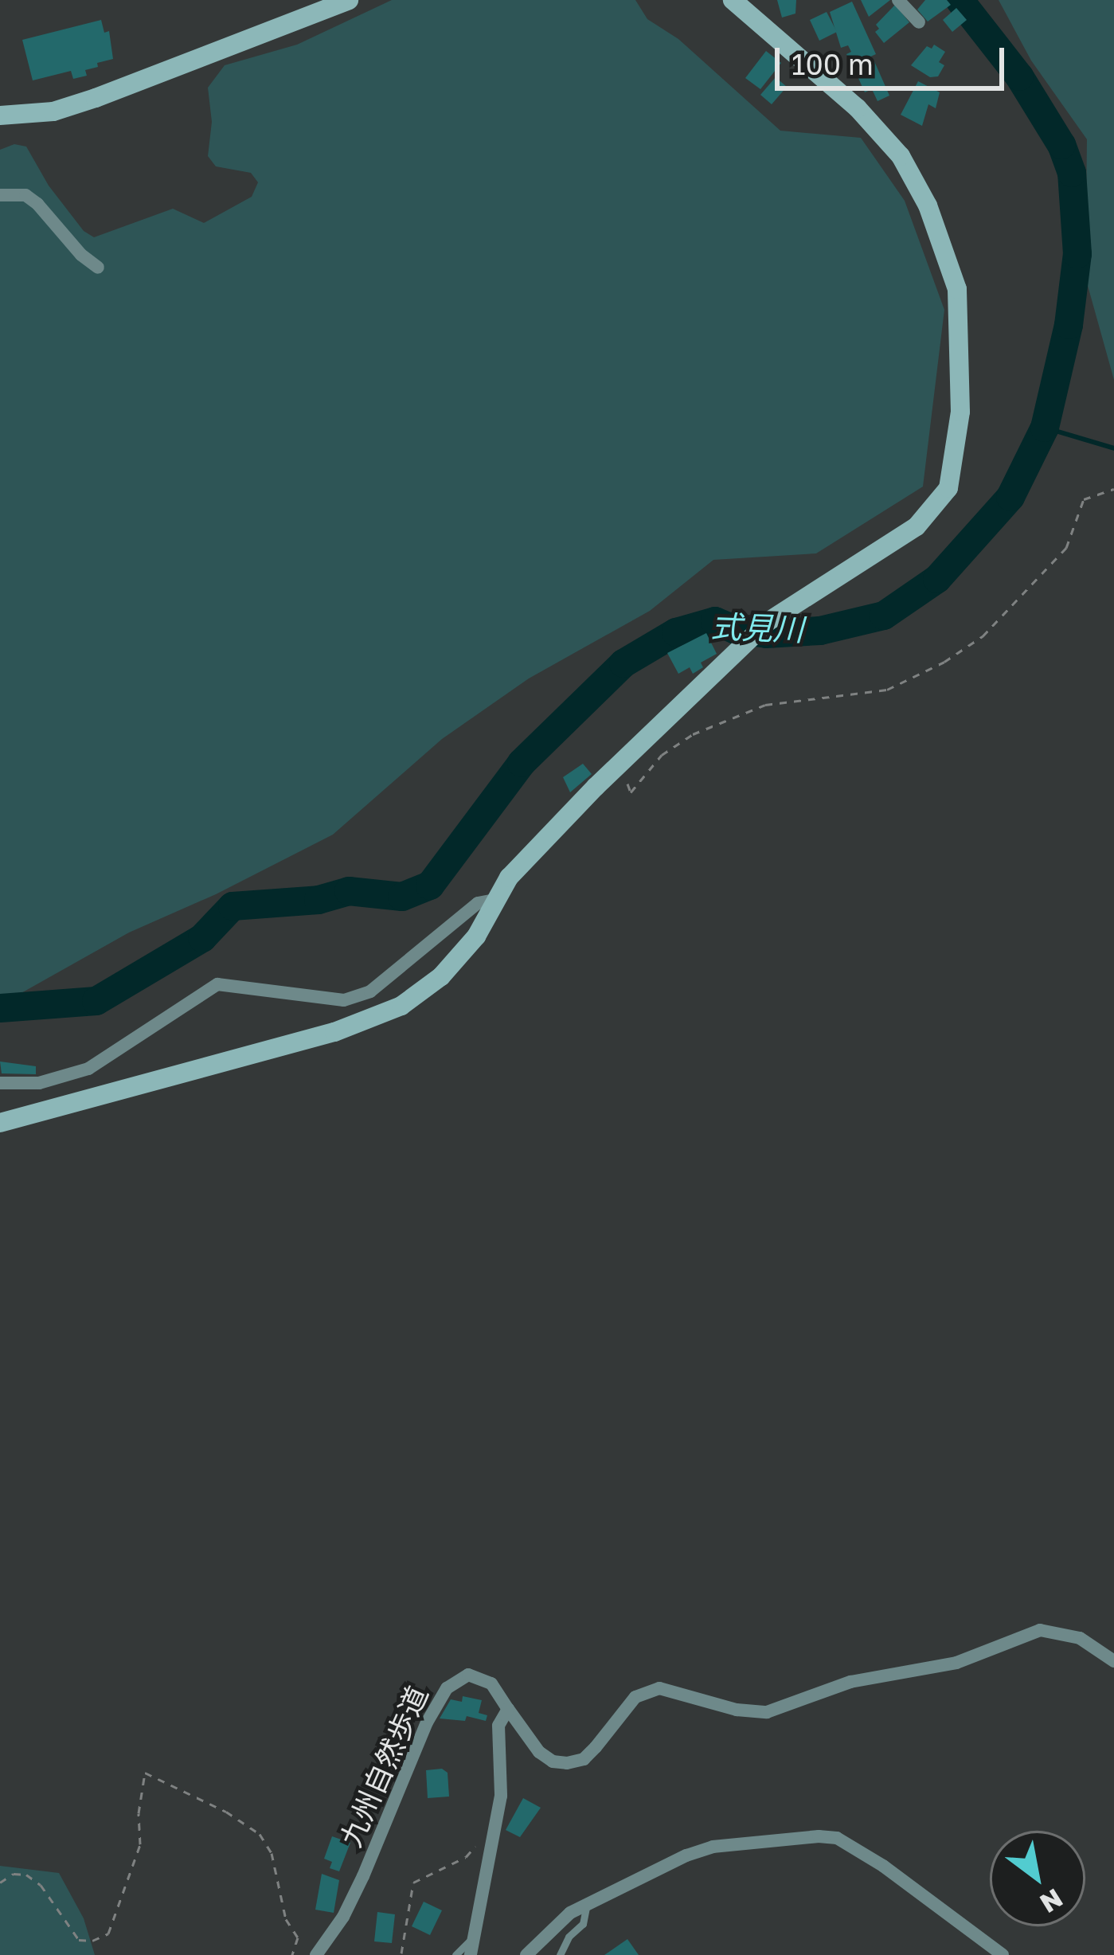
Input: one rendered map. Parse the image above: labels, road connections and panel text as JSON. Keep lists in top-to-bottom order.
{
  "streets": {
    "street": ["九州自然歩道"]
  },
  "water": ["式見川"],
  "scale_bar": "100 m",
  "north": "bottom right"
}
